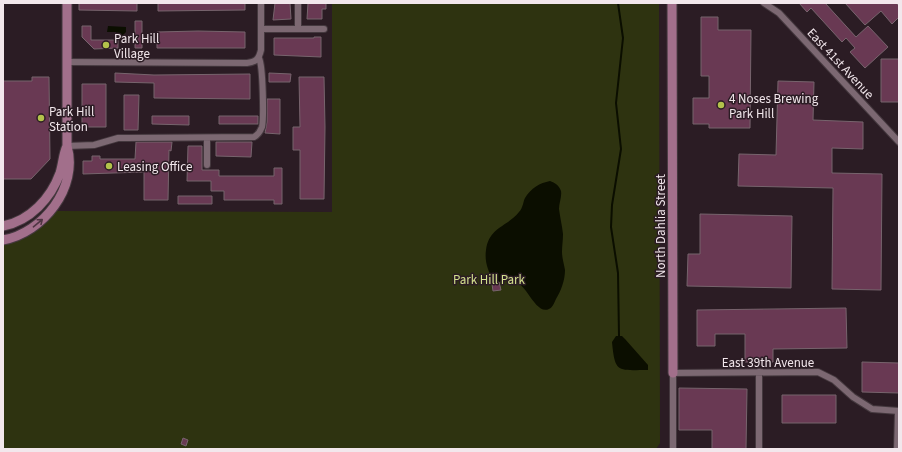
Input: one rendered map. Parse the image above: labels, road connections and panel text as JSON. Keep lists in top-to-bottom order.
{
  "streets": {
    "street": ["East 41st Avenue", "North Dahlia Street", "East 39th Avenue"]
  },
  "crossings": [
    ["North Dahlia Street", "East 39th Avenue"]
  ],
  "parks": ["Park Hill Park"],
  "places": [
    "Park Hill Village",
    "4 Noses Brewing Park Hill",
    "Park Hill Station",
    "Leasing Office"
  ]
}
